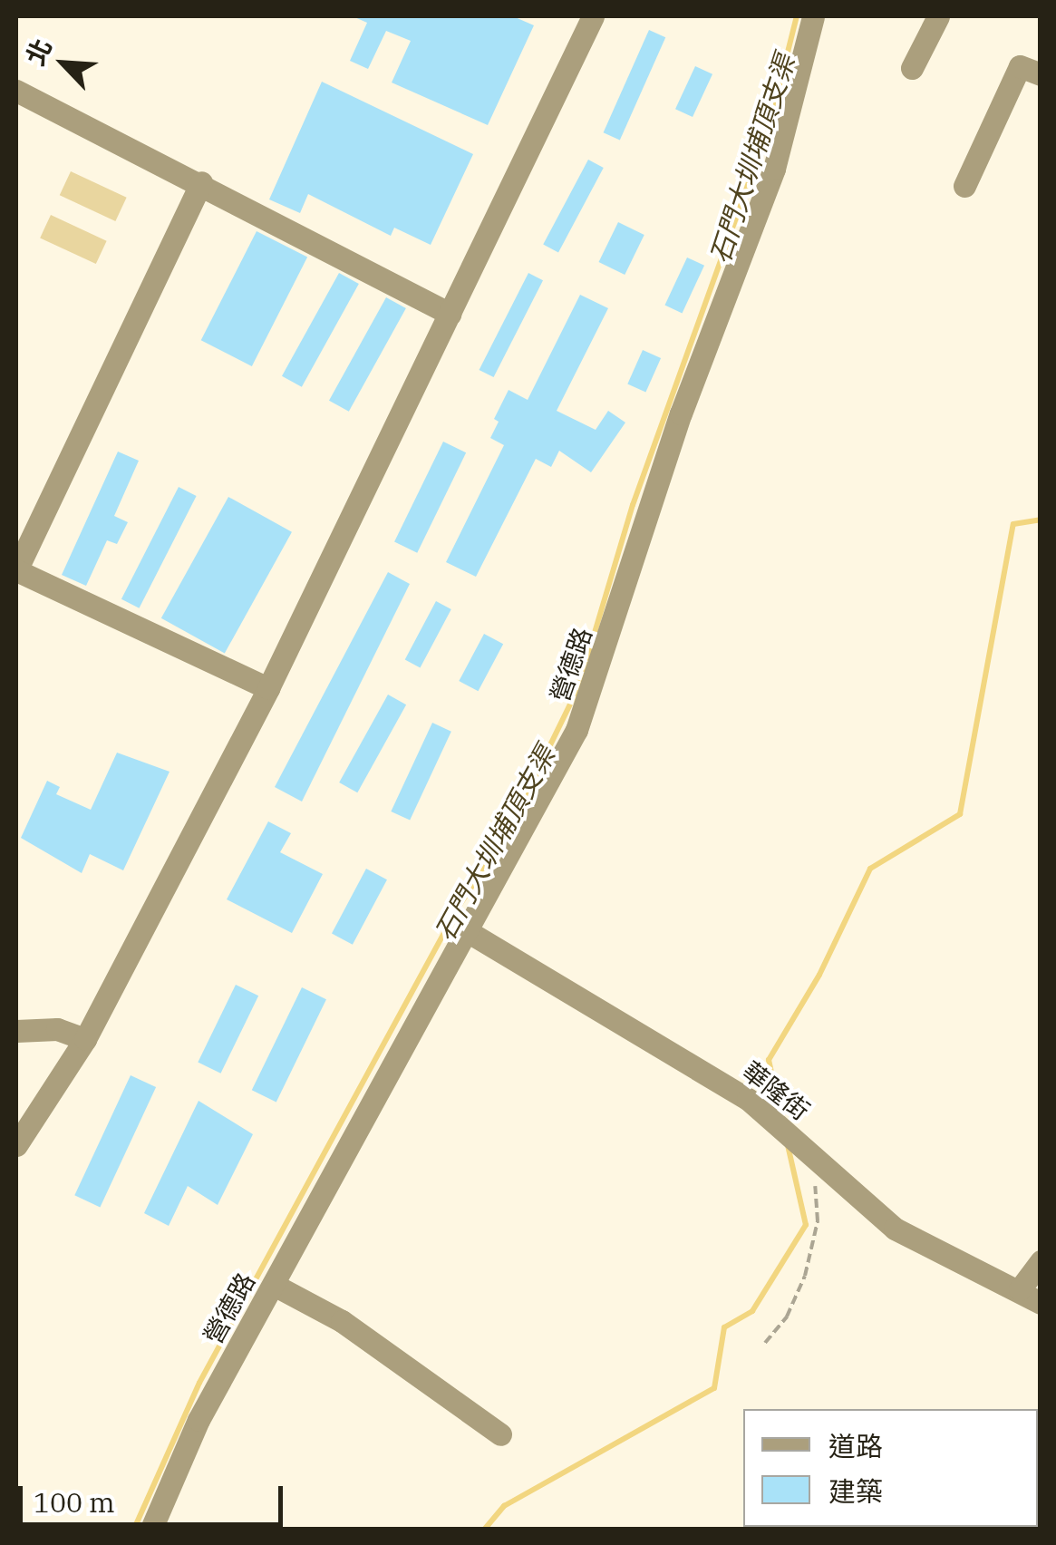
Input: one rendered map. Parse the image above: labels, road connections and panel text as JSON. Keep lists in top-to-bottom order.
{
  "streets": {
    "street": ["營德路", "華隆街"]
  },
  "crossings": [
    ["營德路", "華隆街"]
  ],
  "water": ["石門大圳埔頂支渠"],
  "legend": ["道路", "建築"],
  "scale_bar": "100 m",
  "north": "top left"
}
